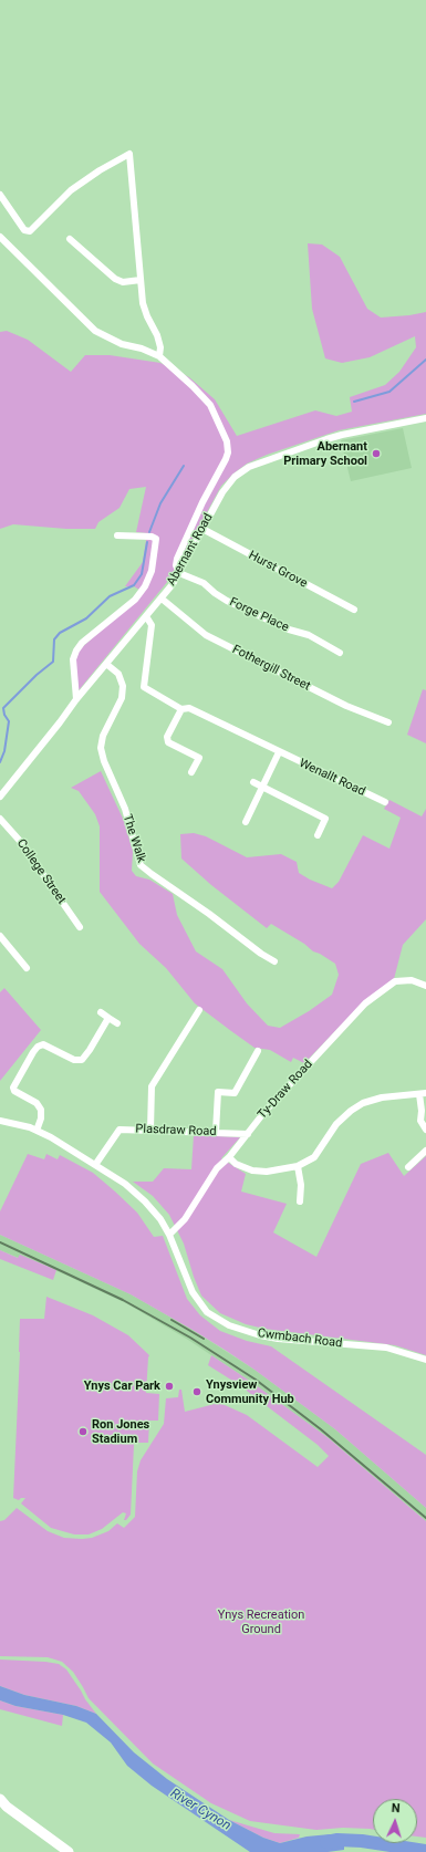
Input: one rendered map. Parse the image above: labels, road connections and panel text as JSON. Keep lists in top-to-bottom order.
{
  "streets": {
    "street": [
      "Abernant Road",
      "Hurst Grove",
      "Forge Place",
      "Fothergill Street",
      "Wenallt Road",
      "The Walk",
      "College Street",
      "Ty-Draw Road",
      "Plasdraw Road",
      "Cwmbach Road"
    ]
  },
  "crossings": [
    ["Abernant Road", "Hurst Grove"],
    ["Abernant Road", "Forge Place"],
    ["Abernant Road", "Fothergill Street"],
    ["Abernant Road", "Wenallt Road"],
    ["Abernant Road", "The Walk"],
    ["Ty-Draw Road", "Plasdraw Road"],
    ["Ty-Draw Road", "Cwmbach Road"],
    ["Plasdraw Road", "Cwmbach Road"]
  ],
  "water": ["River Cynon"],
  "parks": ["Ynys Recreation Ground"],
  "places": [
    "Abernant Primary School",
    "Ynys Car Park",
    "Ynysview Community Hub",
    "Ron Jones Stadium"
  ],
  "north": "top"
}
